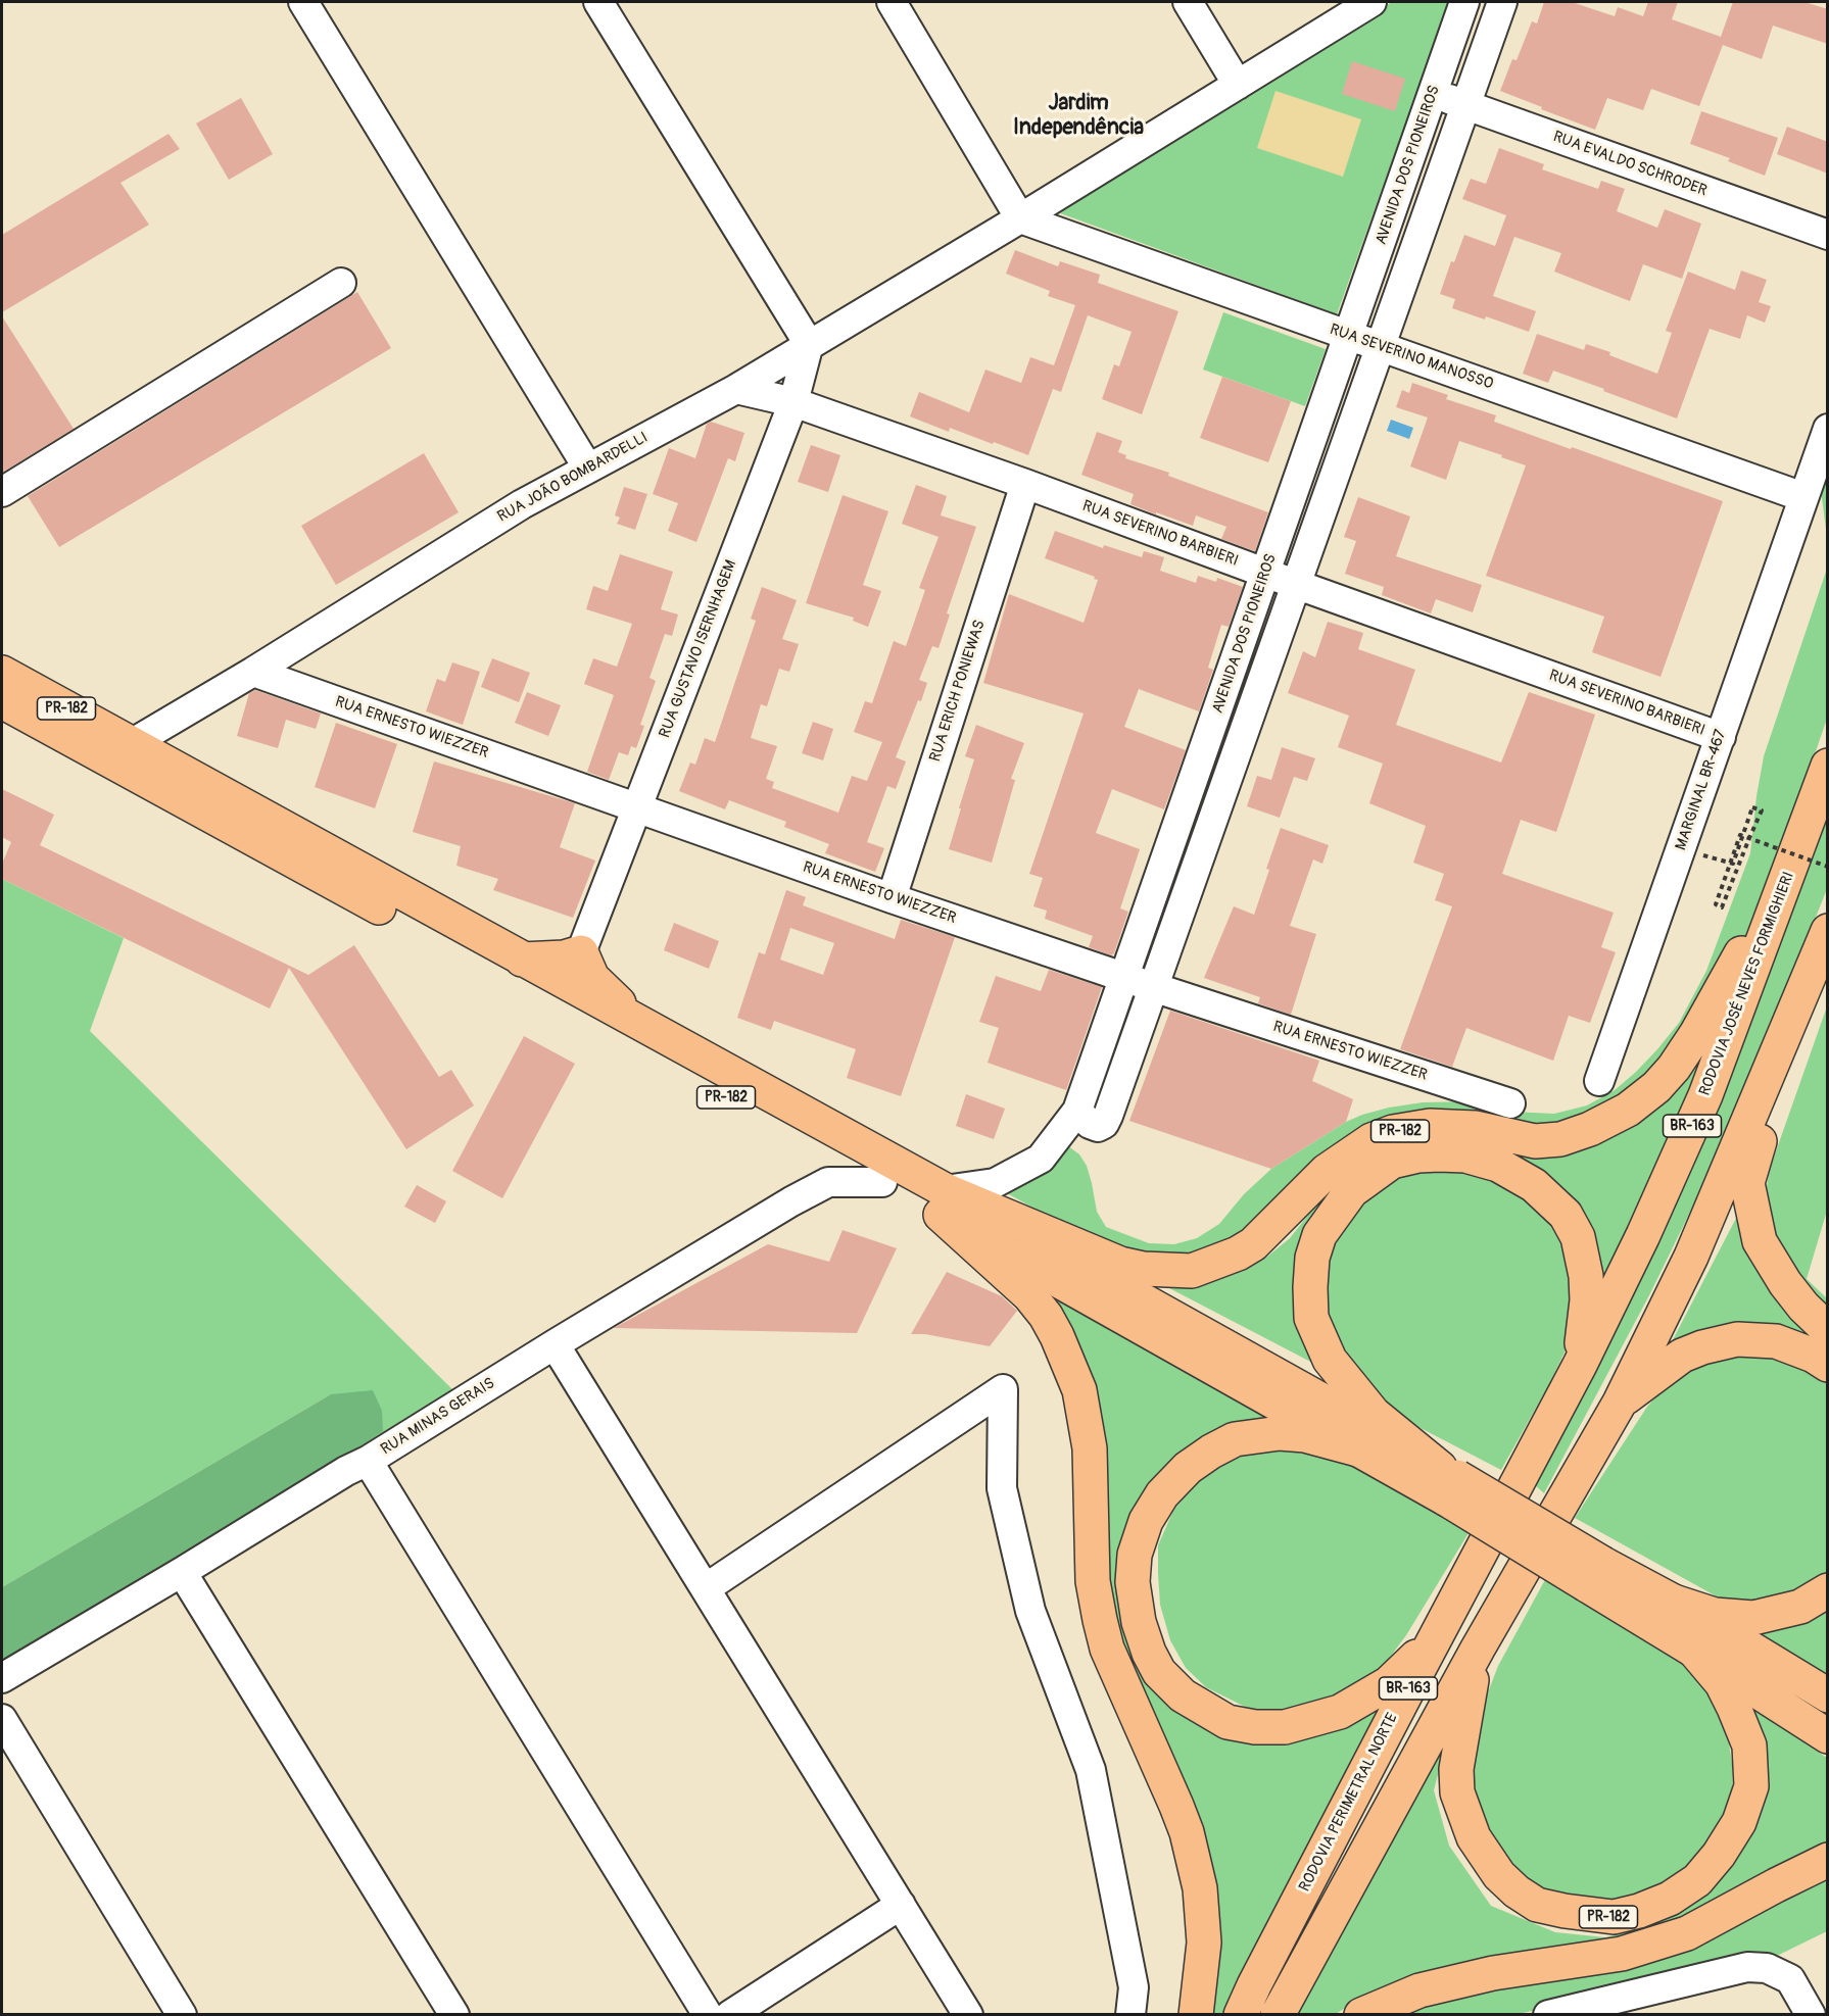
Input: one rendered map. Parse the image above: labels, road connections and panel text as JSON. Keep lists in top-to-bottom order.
{
  "streets": {
    "main road": [
      "PR-182",
      "RODOVIA JOSÉ NEVES FORMIGHIERI",
      "BR-163",
      "RODOVIA PERIMETRAL NORTE"
    ],
    "street": [
      "RUA EVALDO SCHRODER",
      "AVENIDA DOS PIONEIROS",
      "RUA SEVERINO MANOSSO",
      "RUA JOÃO BOMBARDELLI",
      "RUA SEVERINO BARBIERI",
      "RUA GUSTAVO ISERNHAGEM",
      "RUA ERICH PONIEWAS",
      "RUA ERNESTO WIEZZER",
      "MARGINAL BR-467",
      "RUA MINAS GERAIS"
    ]
  },
  "crossings": [
    ["RUA EVALDO SCHRODER", "AVENIDA DOS PIONEIROS"],
    ["AVENIDA DOS PIONEIROS", "RUA SEVERINO MANOSSO"],
    ["AVENIDA DOS PIONEIROS", "RUA SEVERINO BARBIERI"],
    ["AVENIDA DOS PIONEIROS", "PR-182"],
    ["AVENIDA DOS PIONEIROS", "RUA ERNESTO WIEZZER"],
    ["RUA SEVERINO MANOSSO", "RUA JOÃO BOMBARDELLI"],
    ["RUA SEVERINO MANOSSO", "MARGINAL BR-467"],
    ["RUA JOÃO BOMBARDELLI", "RUA SEVERINO BARBIERI"],
    ["RUA JOÃO BOMBARDELLI", "RUA GUSTAVO ISERNHAGEM"],
    ["RUA JOÃO BOMBARDELLI", "PR-182"],
    ["RUA JOÃO BOMBARDELLI", "RUA ERNESTO WIEZZER"],
    ["RUA SEVERINO BARBIERI", "RUA GUSTAVO ISERNHAGEM"],
    ["RUA SEVERINO BARBIERI", "RUA ERICH PONIEWAS"],
    ["RUA SEVERINO BARBIERI", "MARGINAL BR-467"],
    ["RUA GUSTAVO ISERNHAGEM", "RUA ERNESTO WIEZZER"],
    ["RUA ERICH PONIEWAS", "RUA ERNESTO WIEZZER"],
    ["PR-182", "RODOVIA JOSÉ NEVES FORMIGHIERI"],
    ["PR-182", "BR-163"],
    ["PR-182", "RUA MINAS GERAIS"],
    ["RODOVIA JOSÉ NEVES FORMIGHIERI", "RODOVIA PERIMETRAL NORTE"]
  ],
  "districts": ["Jardim Independência"]
}
